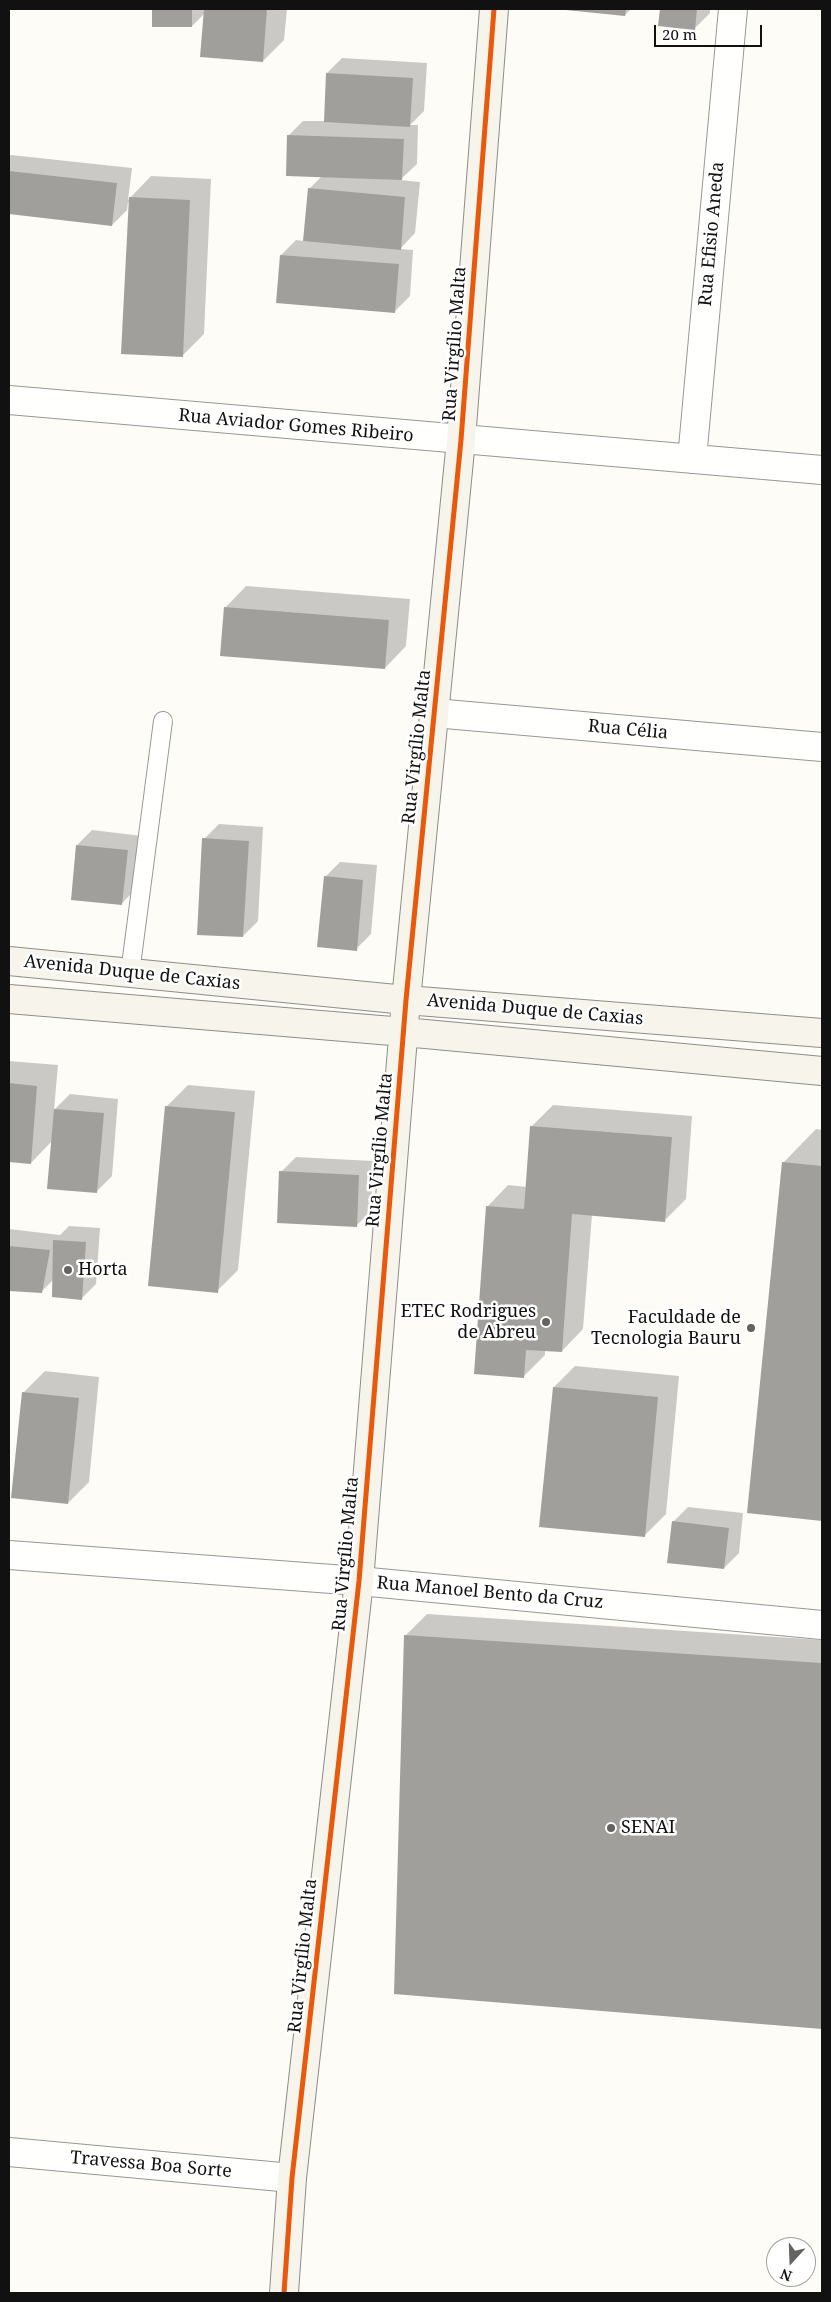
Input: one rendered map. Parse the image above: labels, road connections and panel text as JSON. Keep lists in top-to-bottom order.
{
  "streets": {
    "street": [
      "Rua Efisio Aneda",
      "Rua Virgílio Malta",
      "Rua Aviador Gomes Ribeiro",
      "Rua Célia",
      "Avenida Duque de Caxias",
      "Rua Manoel Bento da Cruz",
      "Travessa Boa Sorte"
    ]
  },
  "crossings": [
    ["Rua Efisio Aneda", "Rua Aviador Gomes Ribeiro"],
    ["Rua Virgílio Malta", "Rua Aviador Gomes Ribeiro"],
    ["Rua Virgílio Malta", "Rua Célia"],
    ["Rua Virgílio Malta", "Avenida Duque de Caxias"],
    ["Rua Virgílio Malta", "Rua Manoel Bento da Cruz"],
    ["Rua Virgílio Malta", "Travessa Boa Sorte"]
  ],
  "places": [
    "Horta",
    "ETEC Rodrigues de Abreu",
    "Faculdade de Tecnologia Bauru",
    "SENAI"
  ],
  "scale_bar": "20 m",
  "north": "bottom"
}
